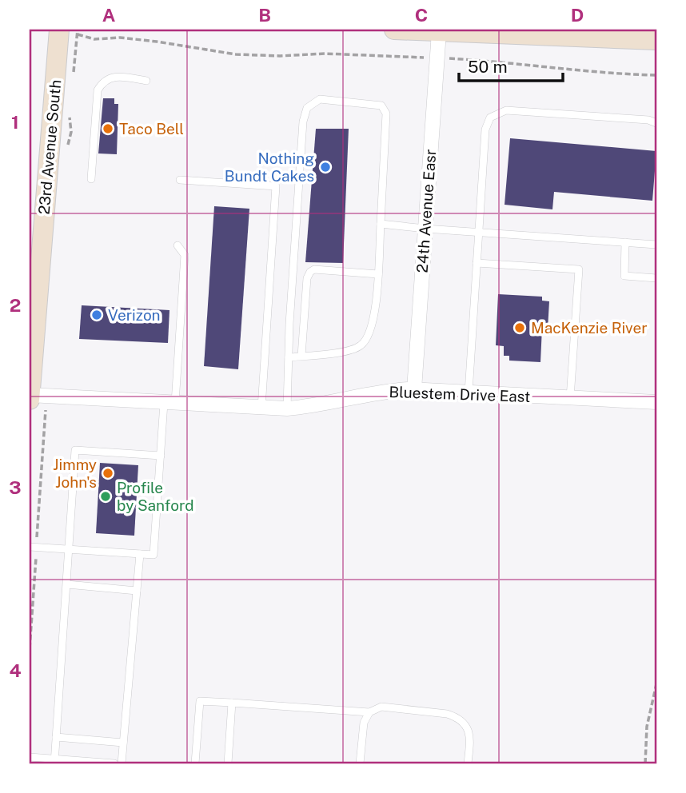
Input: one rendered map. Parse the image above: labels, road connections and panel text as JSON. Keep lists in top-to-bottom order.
{
  "streets": {
    "street": ["23rd Avenue South", "24th Avenue Easr", "Bluestem Drive East"]
  },
  "crossings": [
    ["23rd Avenue South", "Bluestem Drive East"],
    ["24th Avenue Easr", "Bluestem Drive East"]
  ],
  "places": [
    "Taco Bell",
    "Nothing Bundt Cakes",
    "Verizon",
    "MacKenzie River",
    "Jimmy John's",
    "Profile by Sanford"
  ],
  "scale_bar": "50 m",
  "grid": {
    "columns": [
      "A",
      "B",
      "C",
      "D"
    ],
    "rows": [
      "1",
      "2",
      "3",
      "4"
    ]
  }
}
